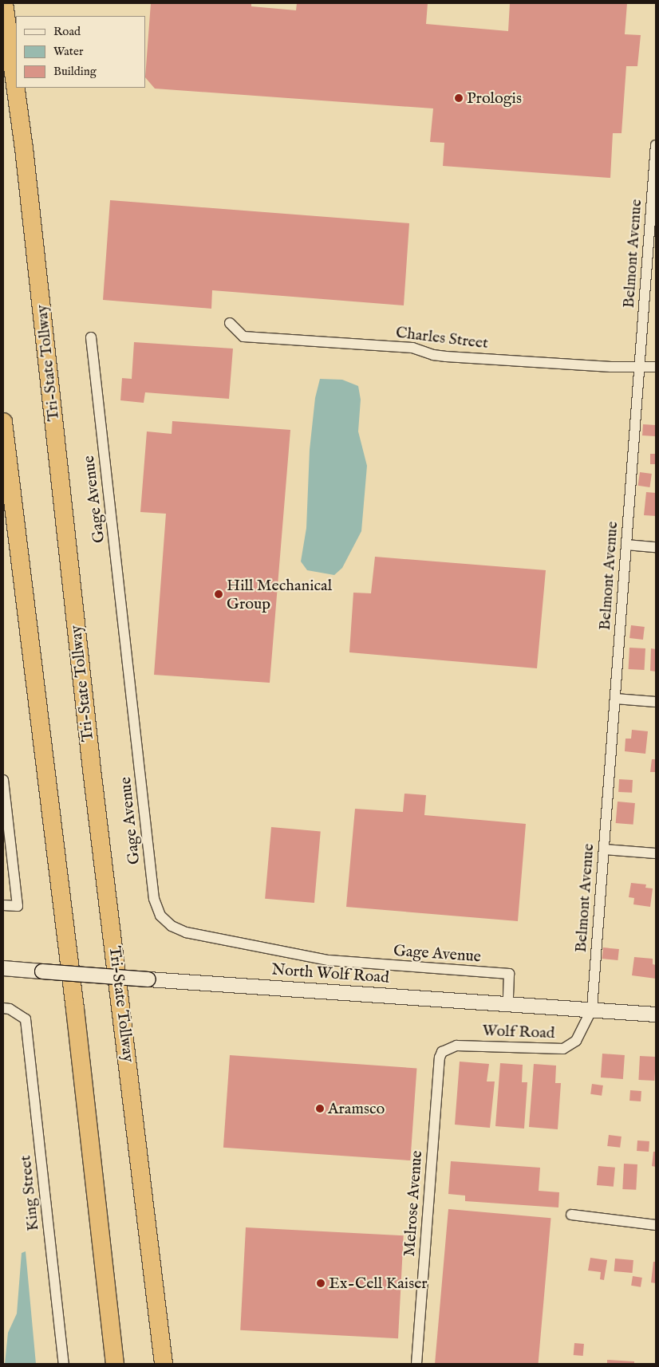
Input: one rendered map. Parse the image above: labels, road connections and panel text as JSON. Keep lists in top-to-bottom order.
{
  "streets": {
    "highway": ["Tri-State Tollway"],
    "main road": ["North Wolf Road"],
    "street": [
      "Belmont Avenue",
      "Charles Street",
      "Gage Avenue",
      "Wolf Road",
      "King Street",
      "Melrose Avenue"
    ]
  },
  "crossings": [
    ["Belmont Avenue", "Charles Street"],
    ["Belmont Avenue", "North Wolf Road"],
    ["Belmont Avenue", "Wolf Road"],
    ["Gage Avenue", "North Wolf Road"],
    ["North Wolf Road", "Wolf Road"],
    ["Wolf Road", "Melrose Avenue"]
  ],
  "places": [
    "Prologis",
    "Hill Mechanical Group",
    "Aramsco",
    "Ex-Cell Kaiser"
  ],
  "legend": ["Road", "Water", "Building"]
}
